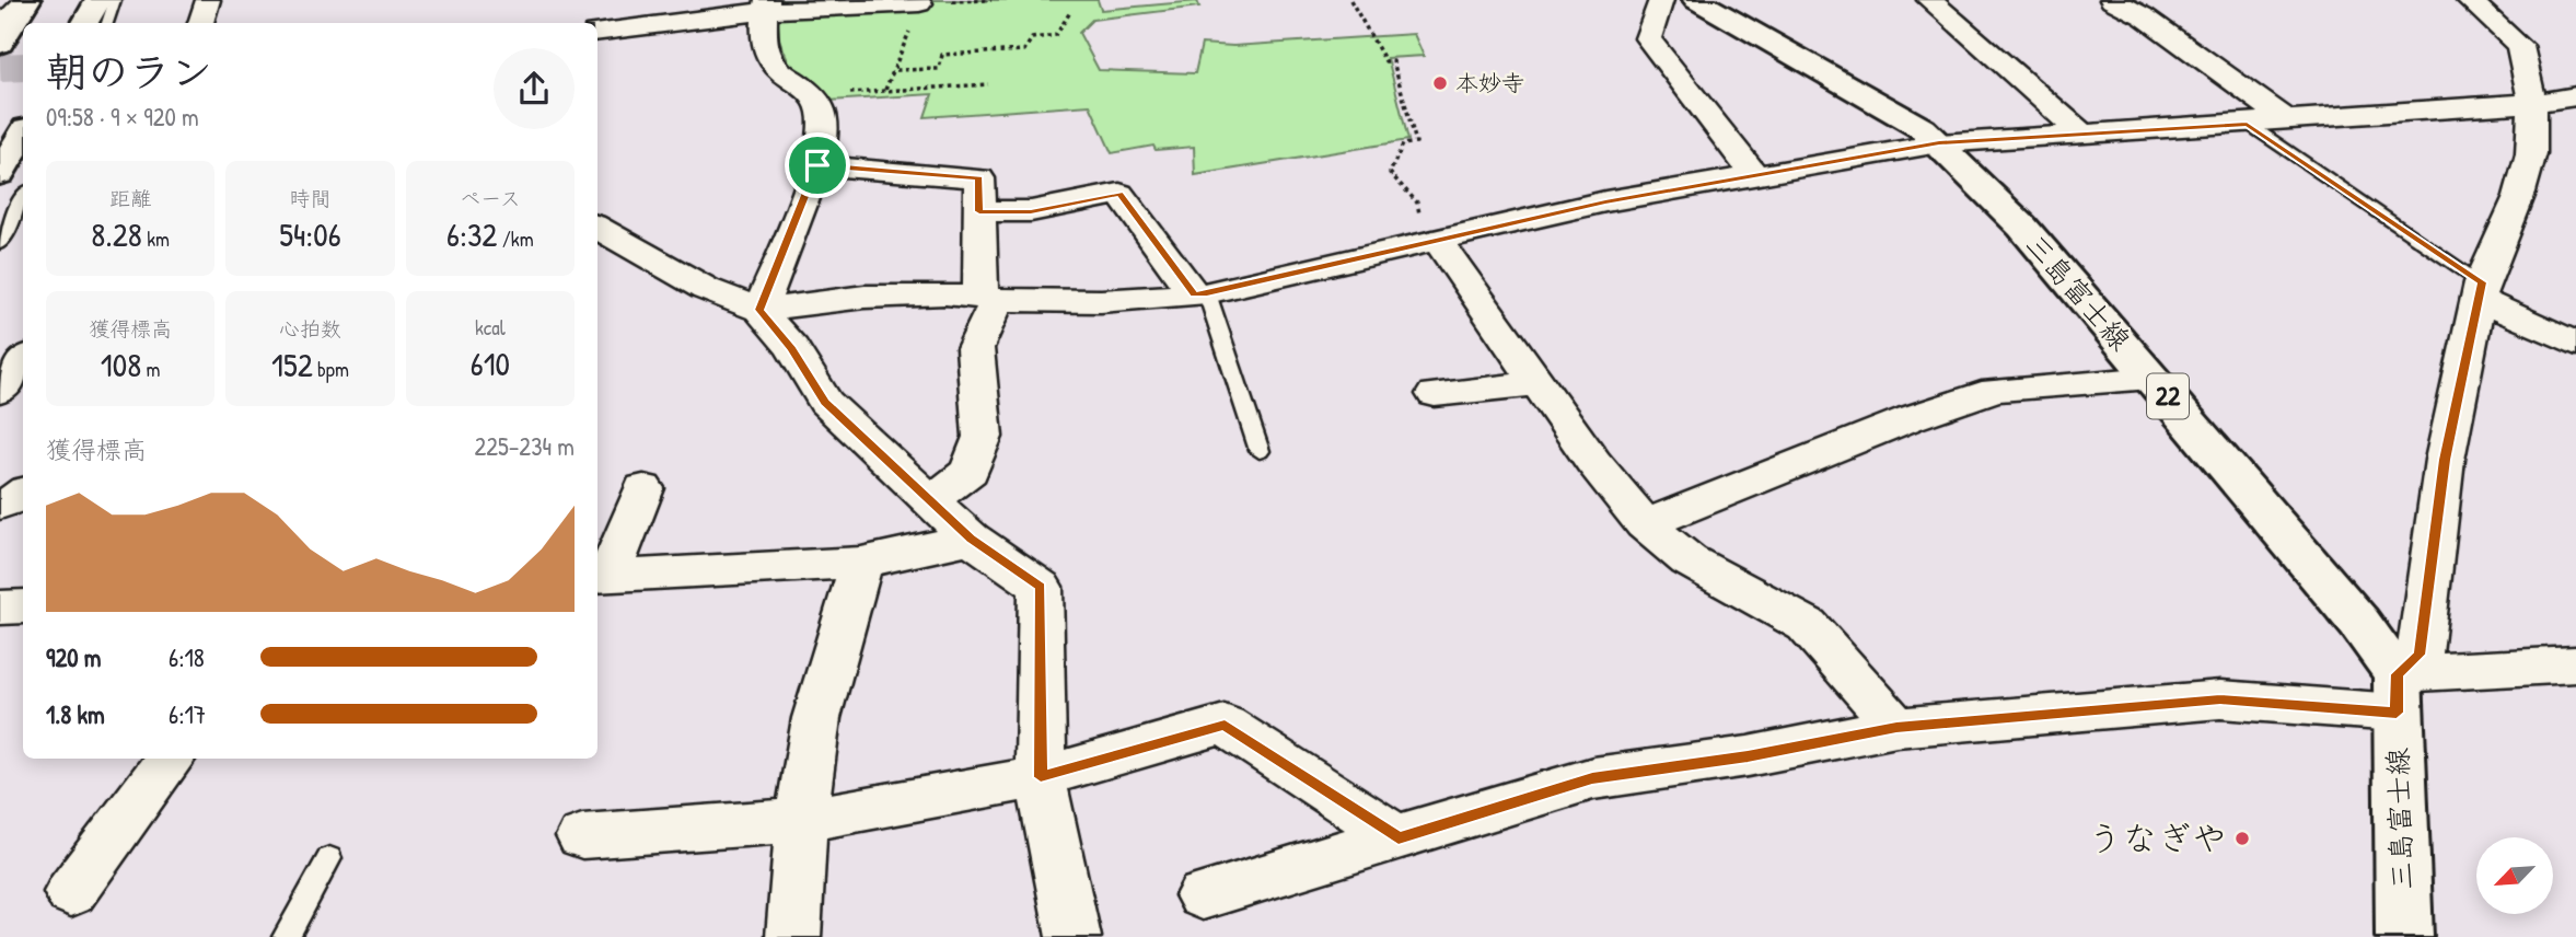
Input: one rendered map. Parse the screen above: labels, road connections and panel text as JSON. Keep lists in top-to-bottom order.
{
  "streets": {
    "main road": ["三島富士線", "22"]
  },
  "places": ["本妙寺", "うなぎや"],
  "north": "bottom left",
  "page": {
    "heading": ["朝のラン", "09:58 · 9 × 920 m"],
    "stats": [
      ["距離", "8.28 km"],
      ["時間", "54:06"],
      ["ペース", "6:32 /km"],
      ["獲得標高", "108 m"],
      ["心拍数", "152 bpm"],
      ["kcal", "610"]
    ],
    "chart": ["獲得標高", "225–234 m"],
    "list": [
      {
        "name": "920 m",
        "note": "6:18"
      },
      {
        "name": "1.8 km",
        "note": "6:17"
      }
    ]
  }
}
